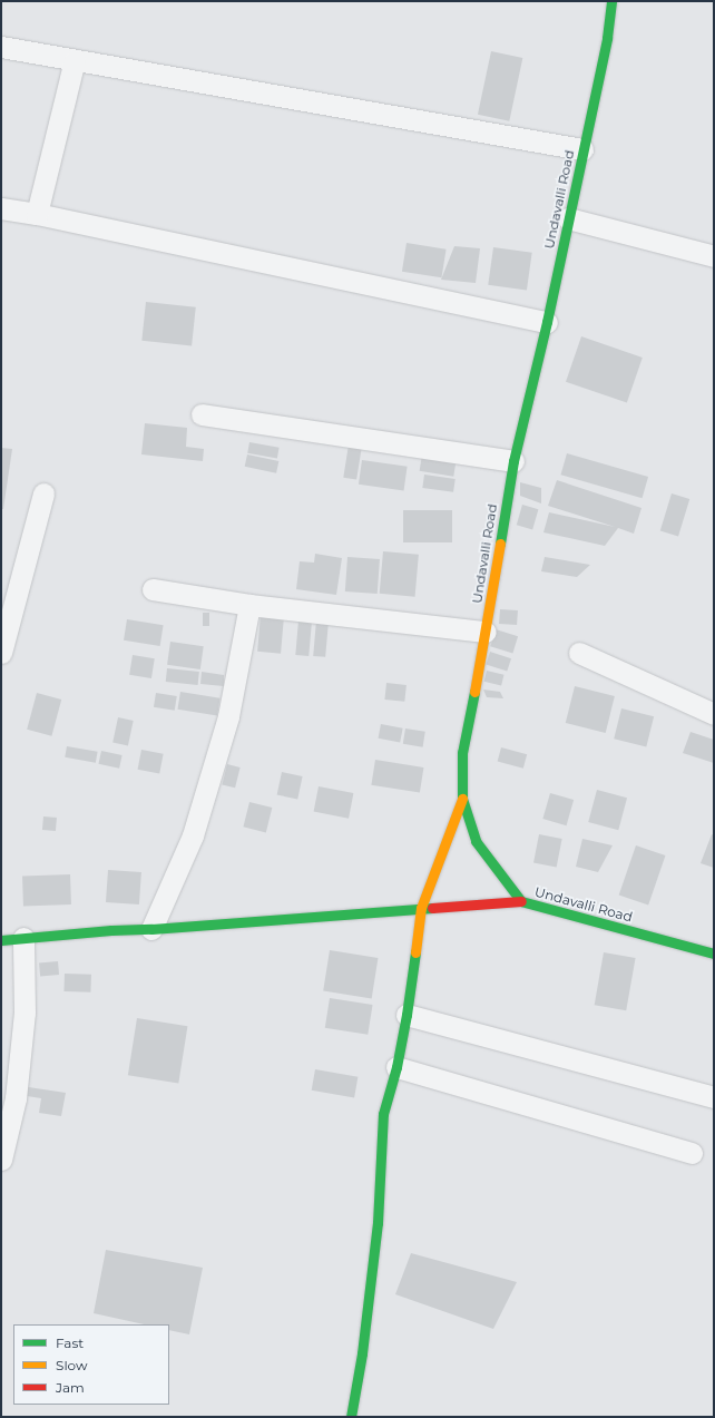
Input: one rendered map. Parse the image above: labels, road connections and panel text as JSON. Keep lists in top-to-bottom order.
{
  "streets": {
    "street": ["Undavalli Road"]
  },
  "legend": ["Fast", "Slow", "Jam"]
}
